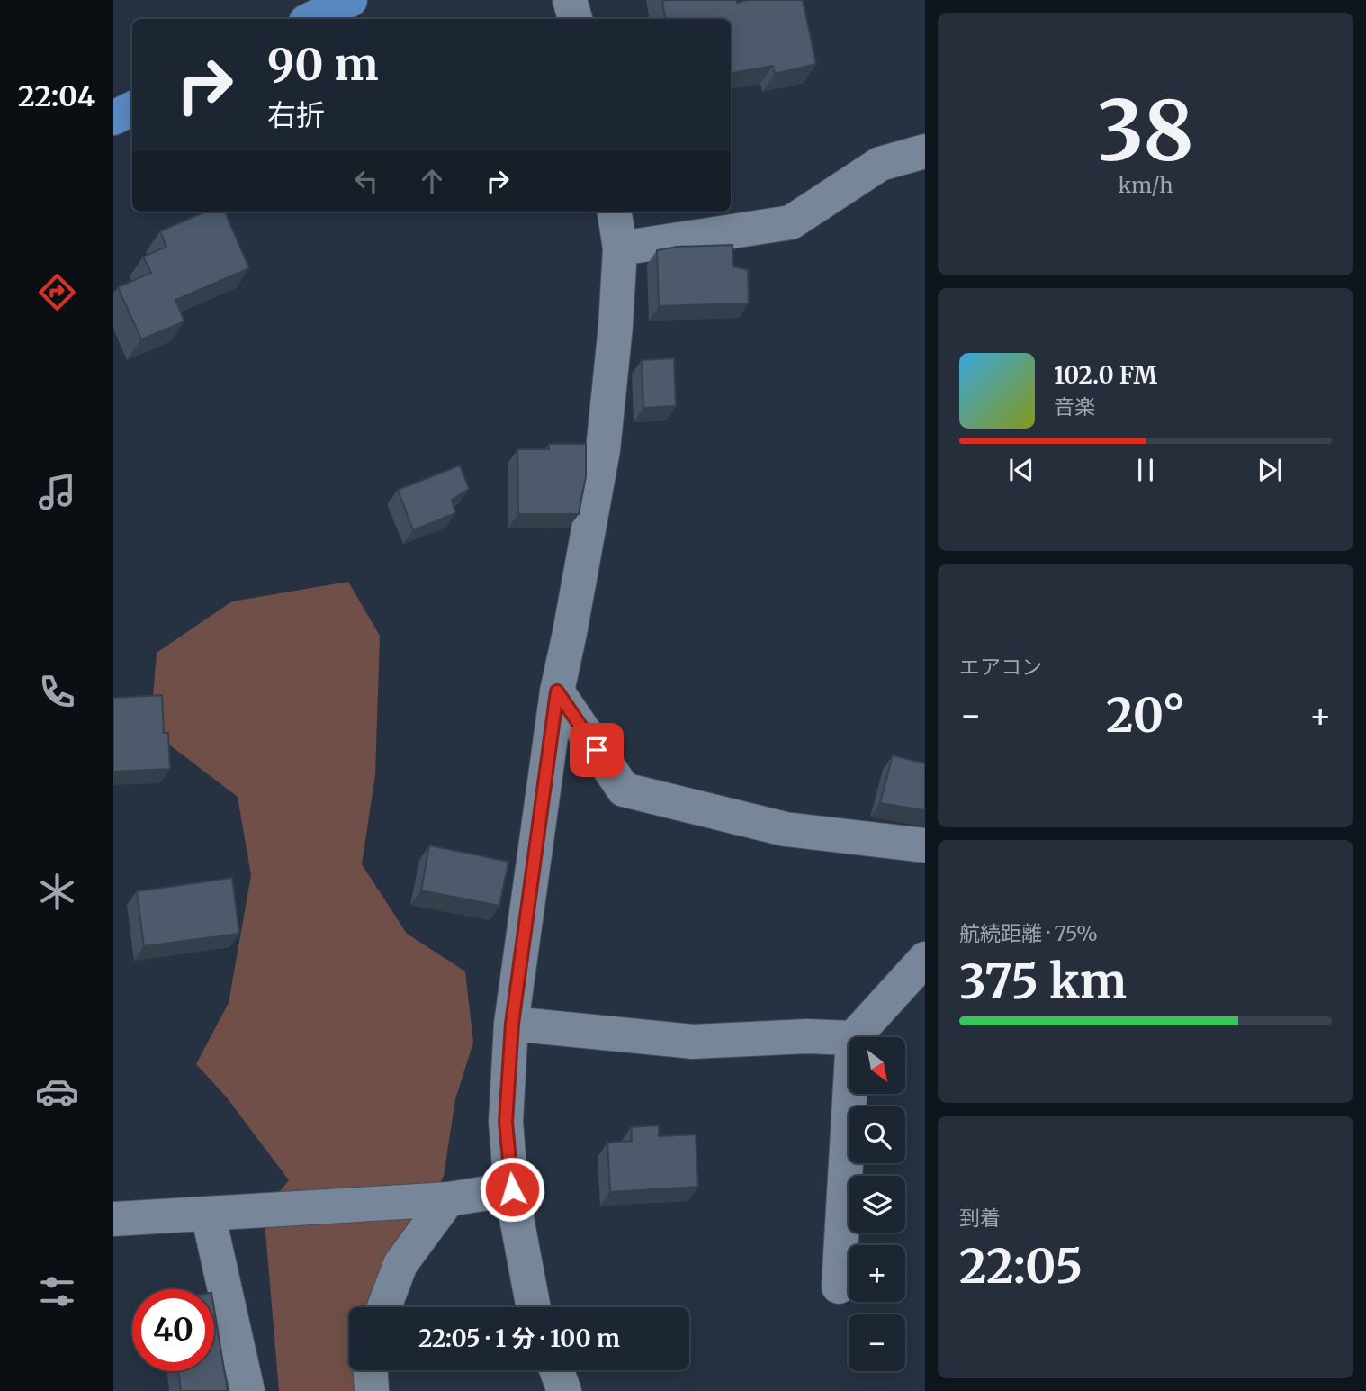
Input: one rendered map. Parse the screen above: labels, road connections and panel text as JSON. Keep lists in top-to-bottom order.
{
  "north": "bottom right",
  "page": {
    "tabs": "22:04",
    "tile": [
      ["38", "km/h"],
      "エアコン",
      ["航続距離 · 75%", "375 km"],
      ["到着", "22:05"]
    ],
    "turn": ["90 m", "右折"],
    "song": ["102.0 FM", "音楽"],
    "heat": ["−", "20°", "+"],
    "map_buttons": ["+", "−"],
    "limit": "40",
    "trip": "22:05 · 1 分 · 100 m"
  }
}
